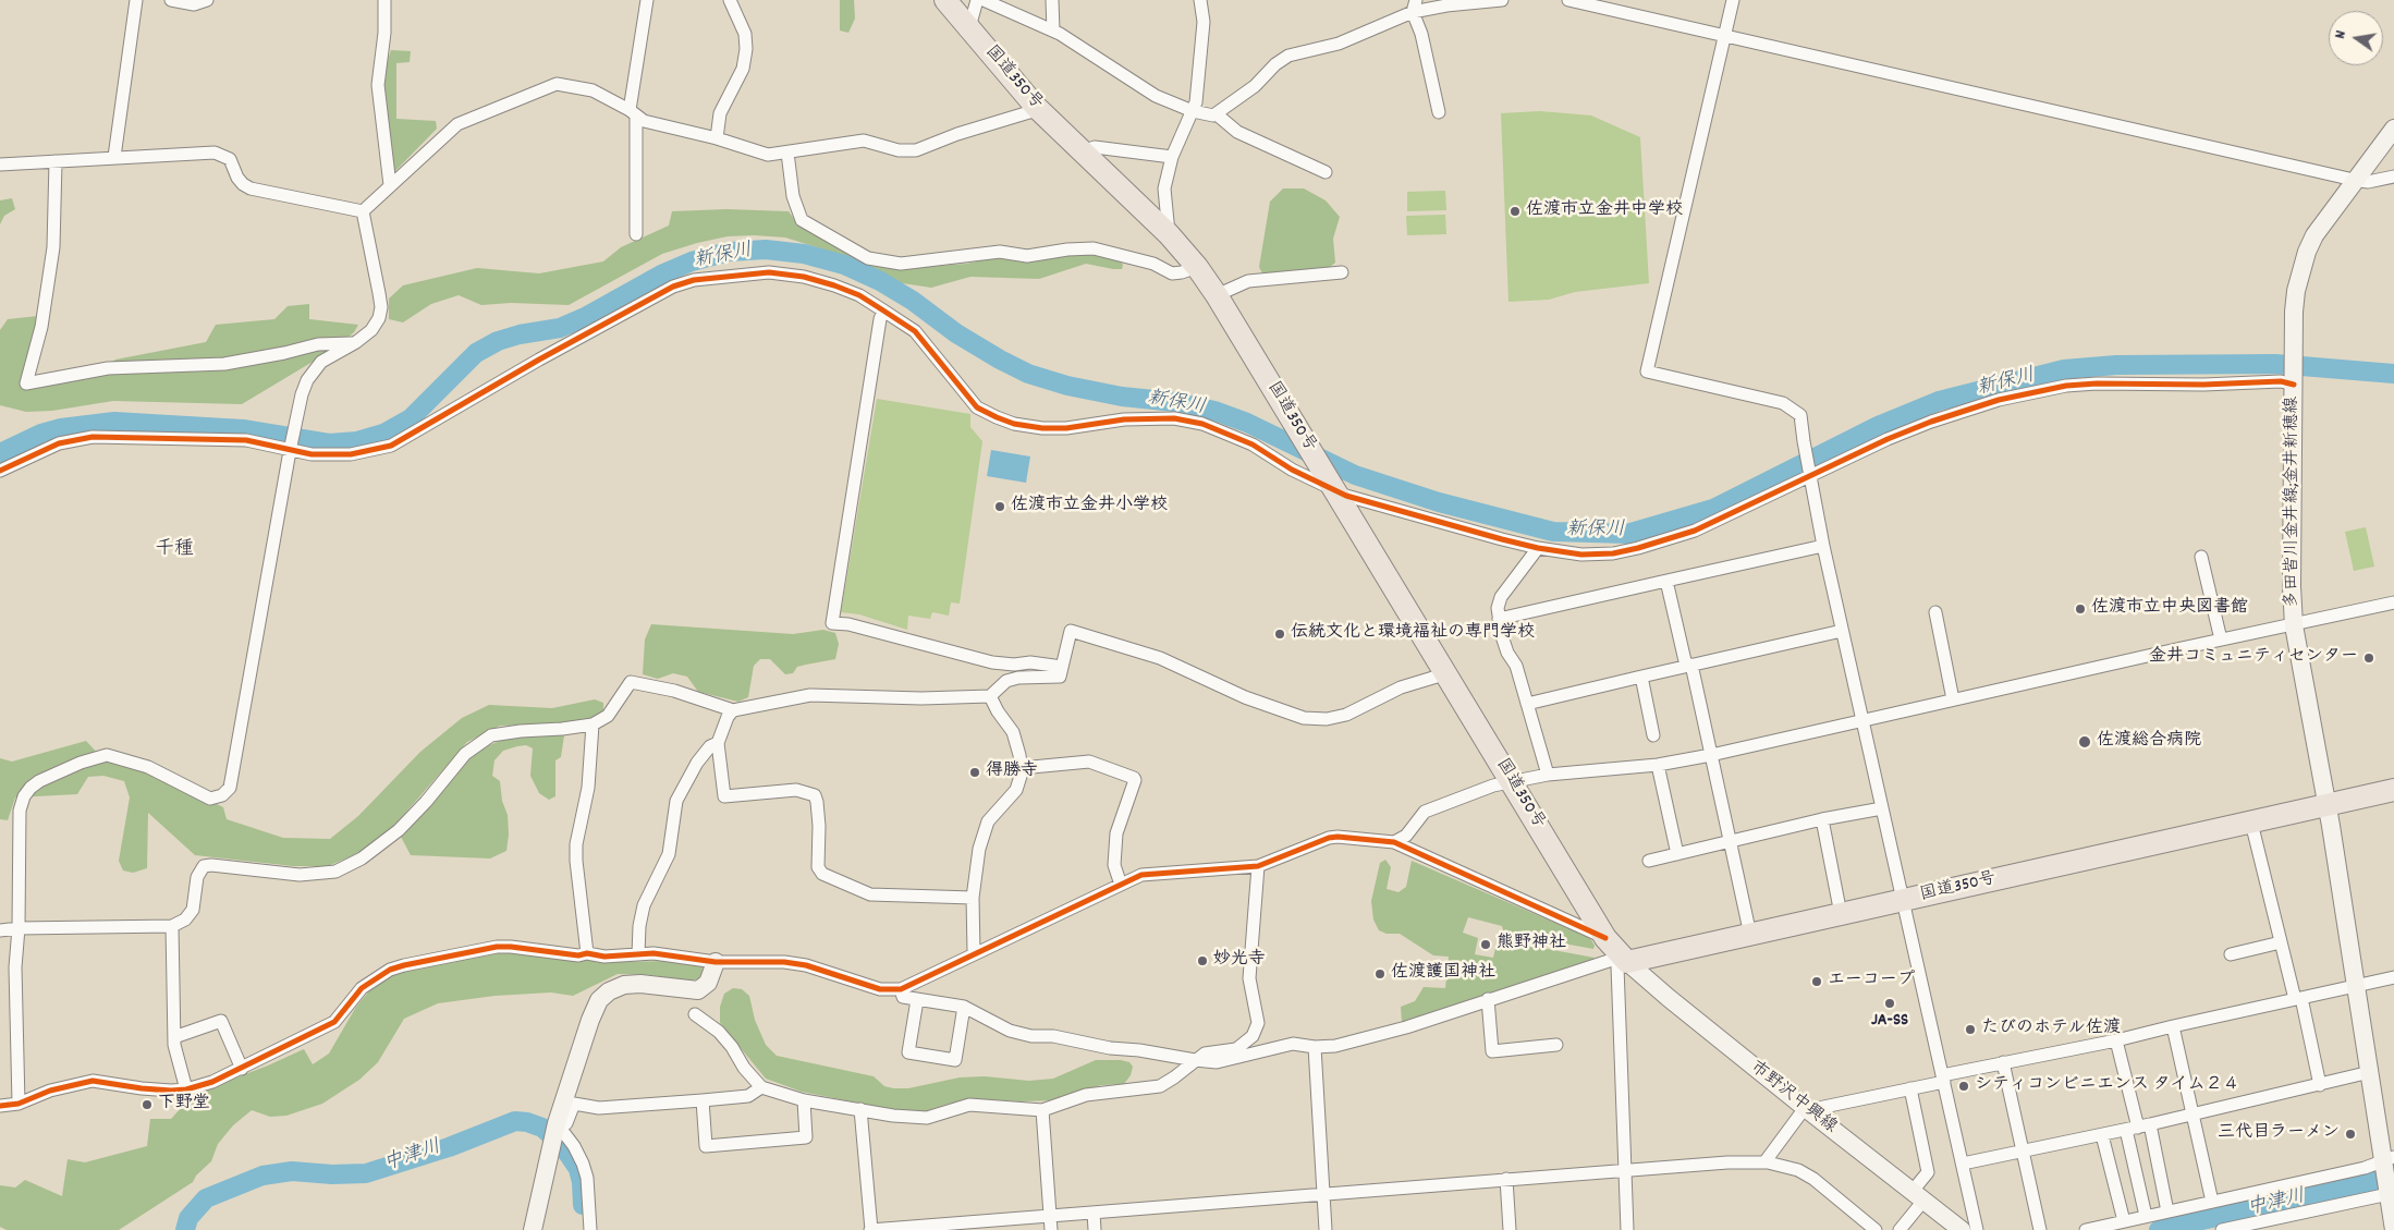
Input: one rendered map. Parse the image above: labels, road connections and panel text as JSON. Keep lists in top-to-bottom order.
{
  "streets": {
    "highway": ["国道350号"],
    "main road": ["多田皆川金井線;金井新穂線", "市野沢中興線"]
  },
  "crossings": [
    ["国道350号", "多田皆川金井線;金井新穂線"],
    ["国道350号", "市野沢中興線"]
  ],
  "districts": ["千種"],
  "water": ["新保川", "中津川"],
  "places": [
    "佐渡市立金井中学校",
    "佐渡市立金井小学校",
    "佐渡市立中央図書館",
    "伝統文化と環境福祉の専門学校",
    "金井コミュニティセンター",
    "佐渡総合病院",
    "得勝寺",
    "熊野神社",
    "妙光寺",
    "佐渡護国神社",
    "エーコープ",
    "JA-SS",
    "たびのホテル佐渡",
    "シティコンビニエンス タイム２４",
    "下野堂",
    "三代目ラーメン"
  ],
  "north": "left"
}
